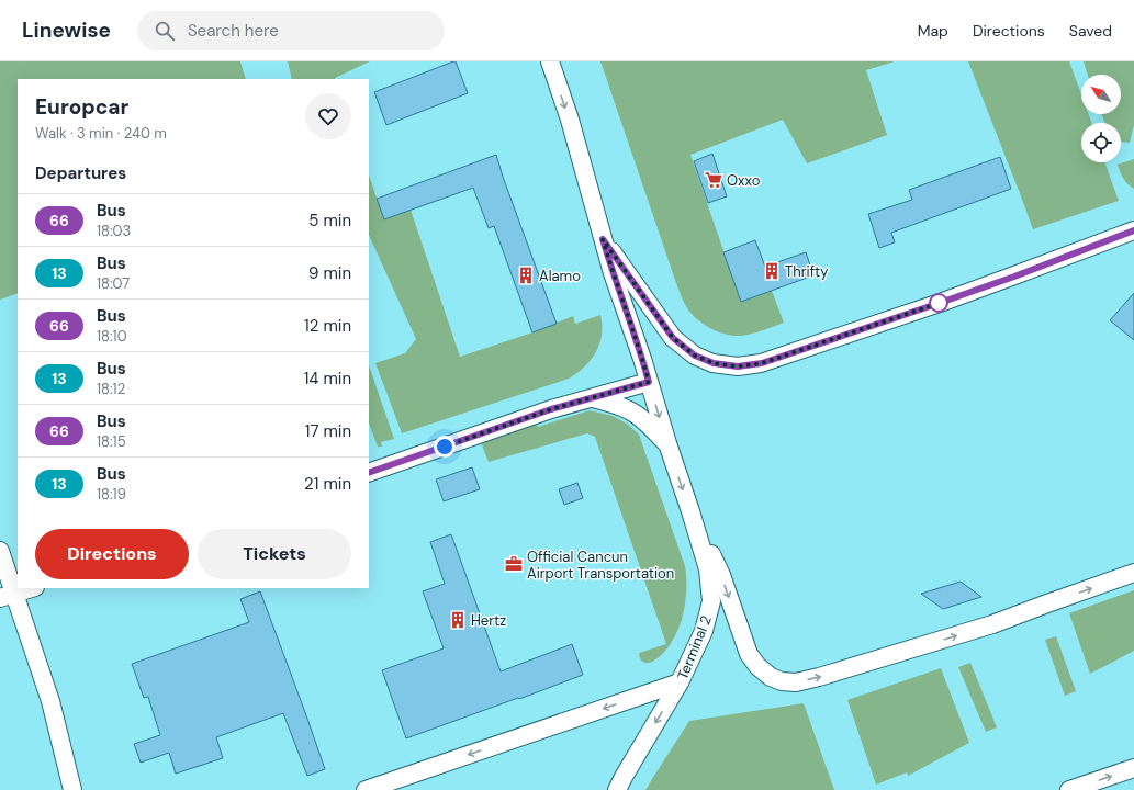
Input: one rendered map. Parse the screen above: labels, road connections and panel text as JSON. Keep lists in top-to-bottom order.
{
  "streets": {
    "street": ["Terminal 2"]
  },
  "one_way": ["Terminal 2"],
  "places": {
    "supermarket": ["Oxxo"],
    "building": ["Thrifty", "Alamo", "Hertz"],
    "office": ["Official Cancun Airport Transportation"]
  },
  "lines": ["bus line 66"],
  "north": "top left",
  "page": {
    "header": "Linewise",
    "search": "Search here",
    "nav": ["Map", "Directions", "Saved"],
    "heading": [
      ["Europcar", "Walk · 3 min · 240 m"],
      "Departures"
    ],
    "list": [
      {
        "mark": "66",
        "name": "Bus",
        "note": "18:03",
        "value": "5 min"
      },
      {
        "mark": "13",
        "name": "Bus",
        "note": "18:07",
        "value": "9 min"
      },
      {
        "mark": "66",
        "name": "Bus",
        "note": "18:10",
        "value": "12 min"
      },
      {
        "mark": "13",
        "name": "Bus",
        "note": "18:12",
        "value": "14 min"
      },
      {
        "mark": "66",
        "name": "Bus",
        "note": "18:15",
        "value": "17 min"
      },
      {
        "mark": "13",
        "name": "Bus",
        "note": "18:19",
        "value": "21 min"
      }
    ],
    "buttons": ["Directions", "Tickets"]
  }
}
